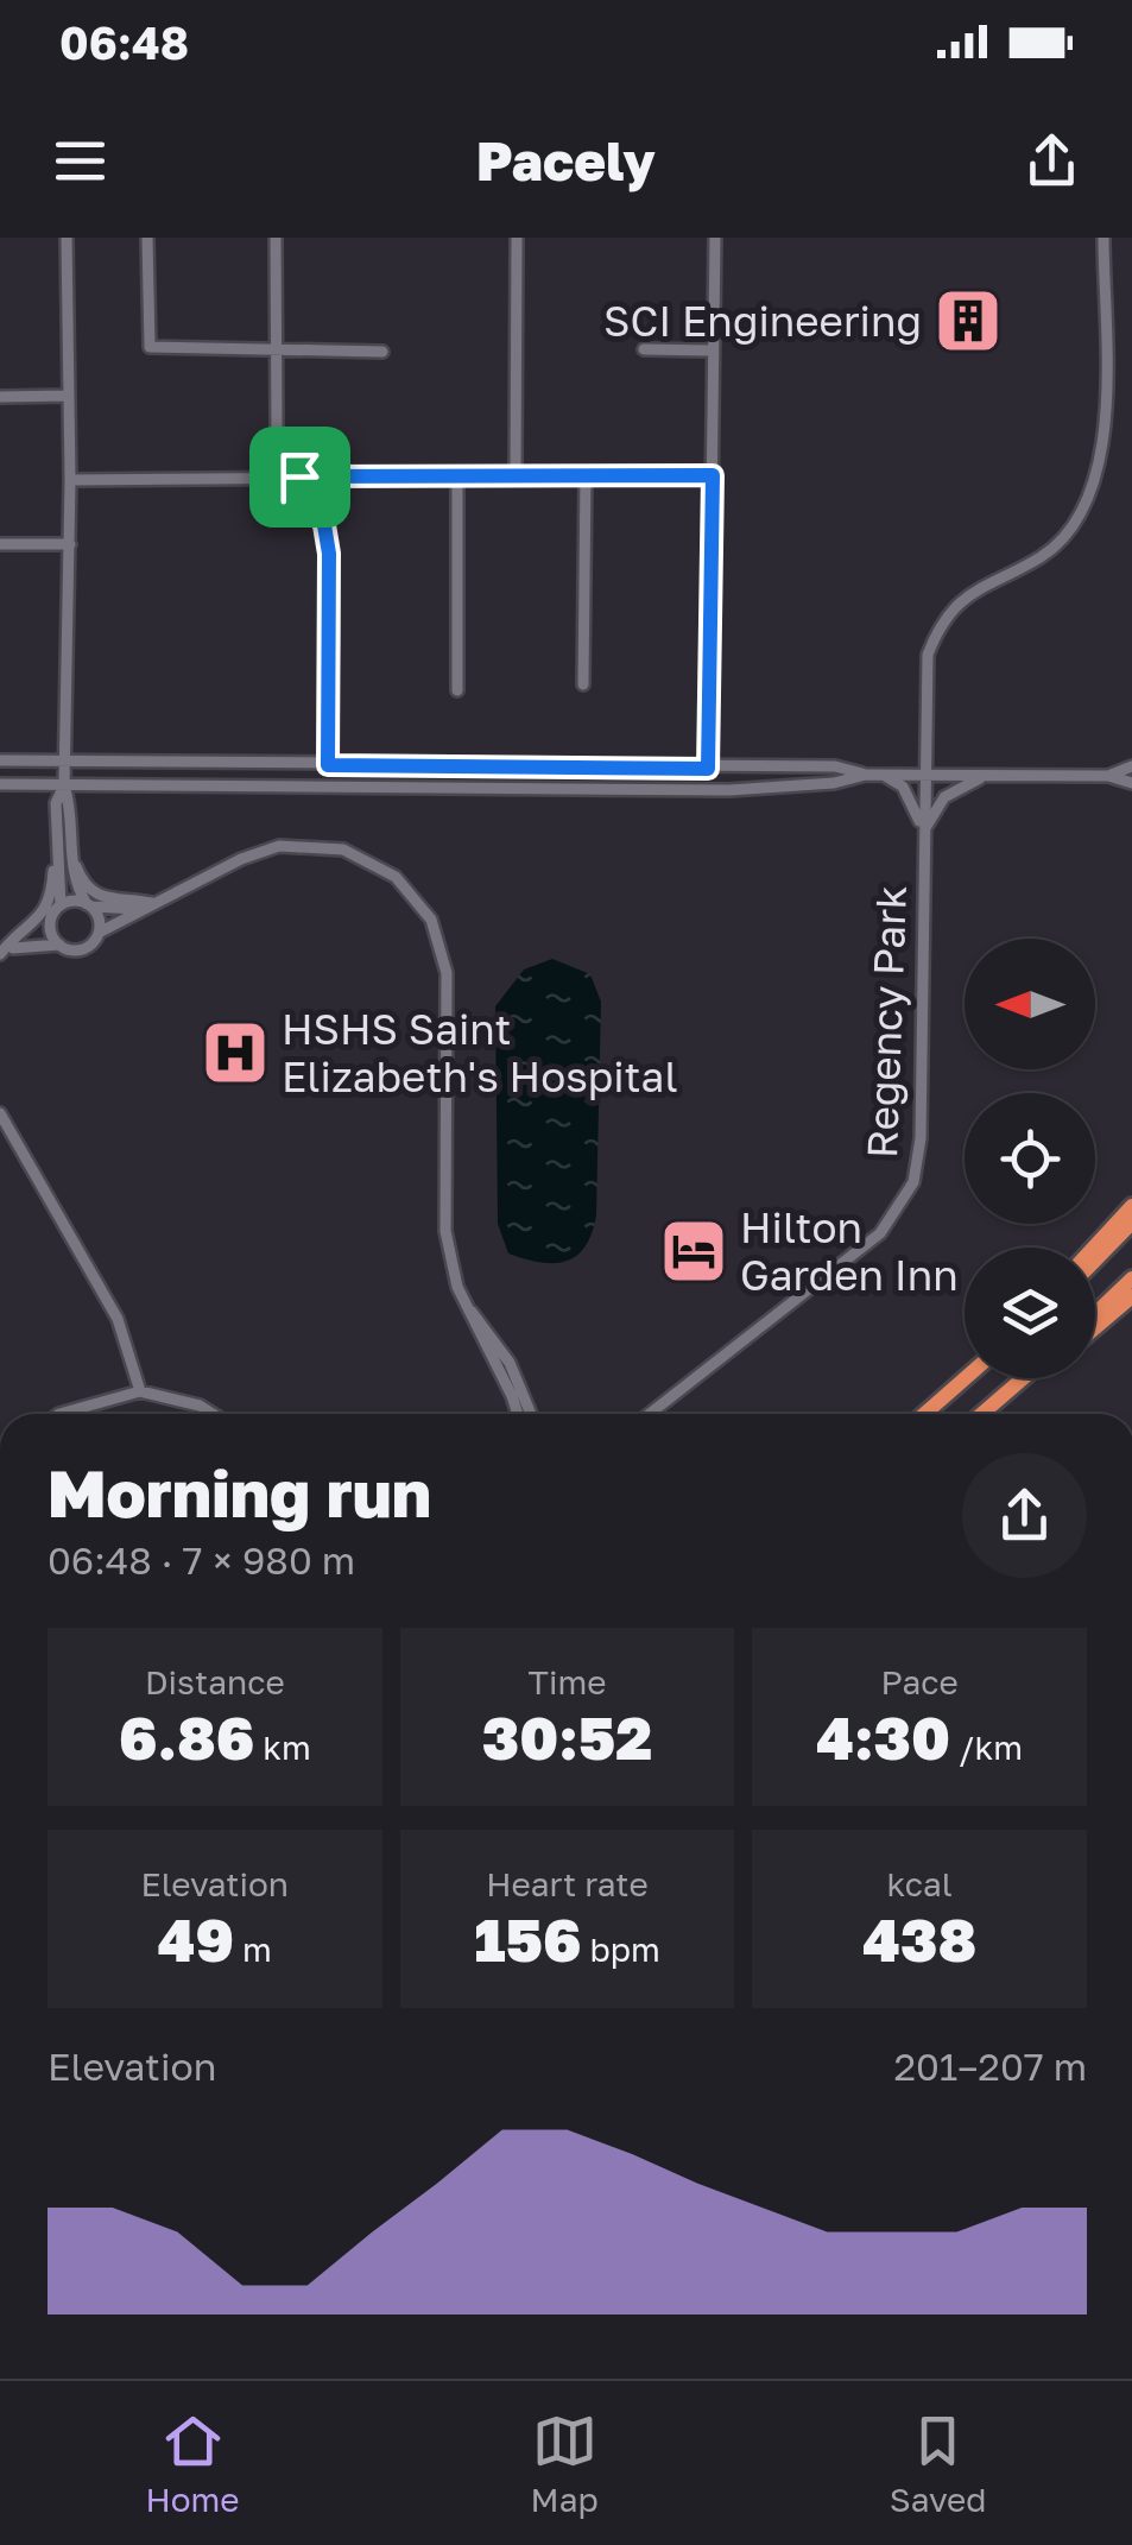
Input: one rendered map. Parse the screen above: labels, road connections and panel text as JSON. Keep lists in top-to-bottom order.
{
  "streets": {
    "street": ["Regency Park"]
  },
  "places": {
    "building": ["SCI Engineering"],
    "hospital": ["HSHS Saint Elizabeth's Hospital"],
    "hotel": ["Hilton Garden Inn"]
  },
  "north": "left",
  "page": {
    "status": "06:48",
    "header": "Pacely",
    "heading": ["Morning run", "06:48 · 7 × 980 m"],
    "stats": [
      ["Distance", "6.86 km"],
      ["Time", "30:52"],
      ["Pace", "4:30 /km"],
      ["Elevation", "49 m"],
      ["Heart rate", "156 bpm"],
      ["kcal", "438"]
    ],
    "chart": ["Elevation", "201–207 m"],
    "tabs": ["Home", "Map", "Saved"]
  }
}
